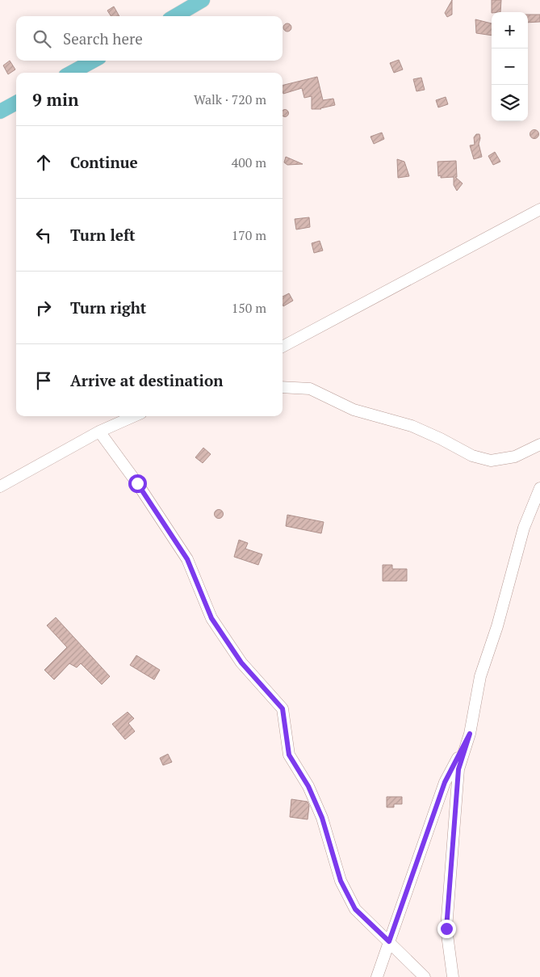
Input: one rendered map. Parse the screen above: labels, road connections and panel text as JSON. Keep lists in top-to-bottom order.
{
  "page": {
    "map_buttons": ["+", "−"],
    "search": "Search here",
    "heading": ["9 min", "Walk · 720 m"],
    "list": [
      ["Continue", "400 m"],
      ["Turn left", "170 m"],
      ["Turn right", "150 m"],
      "Arrive at destination"
    ]
  }
}
